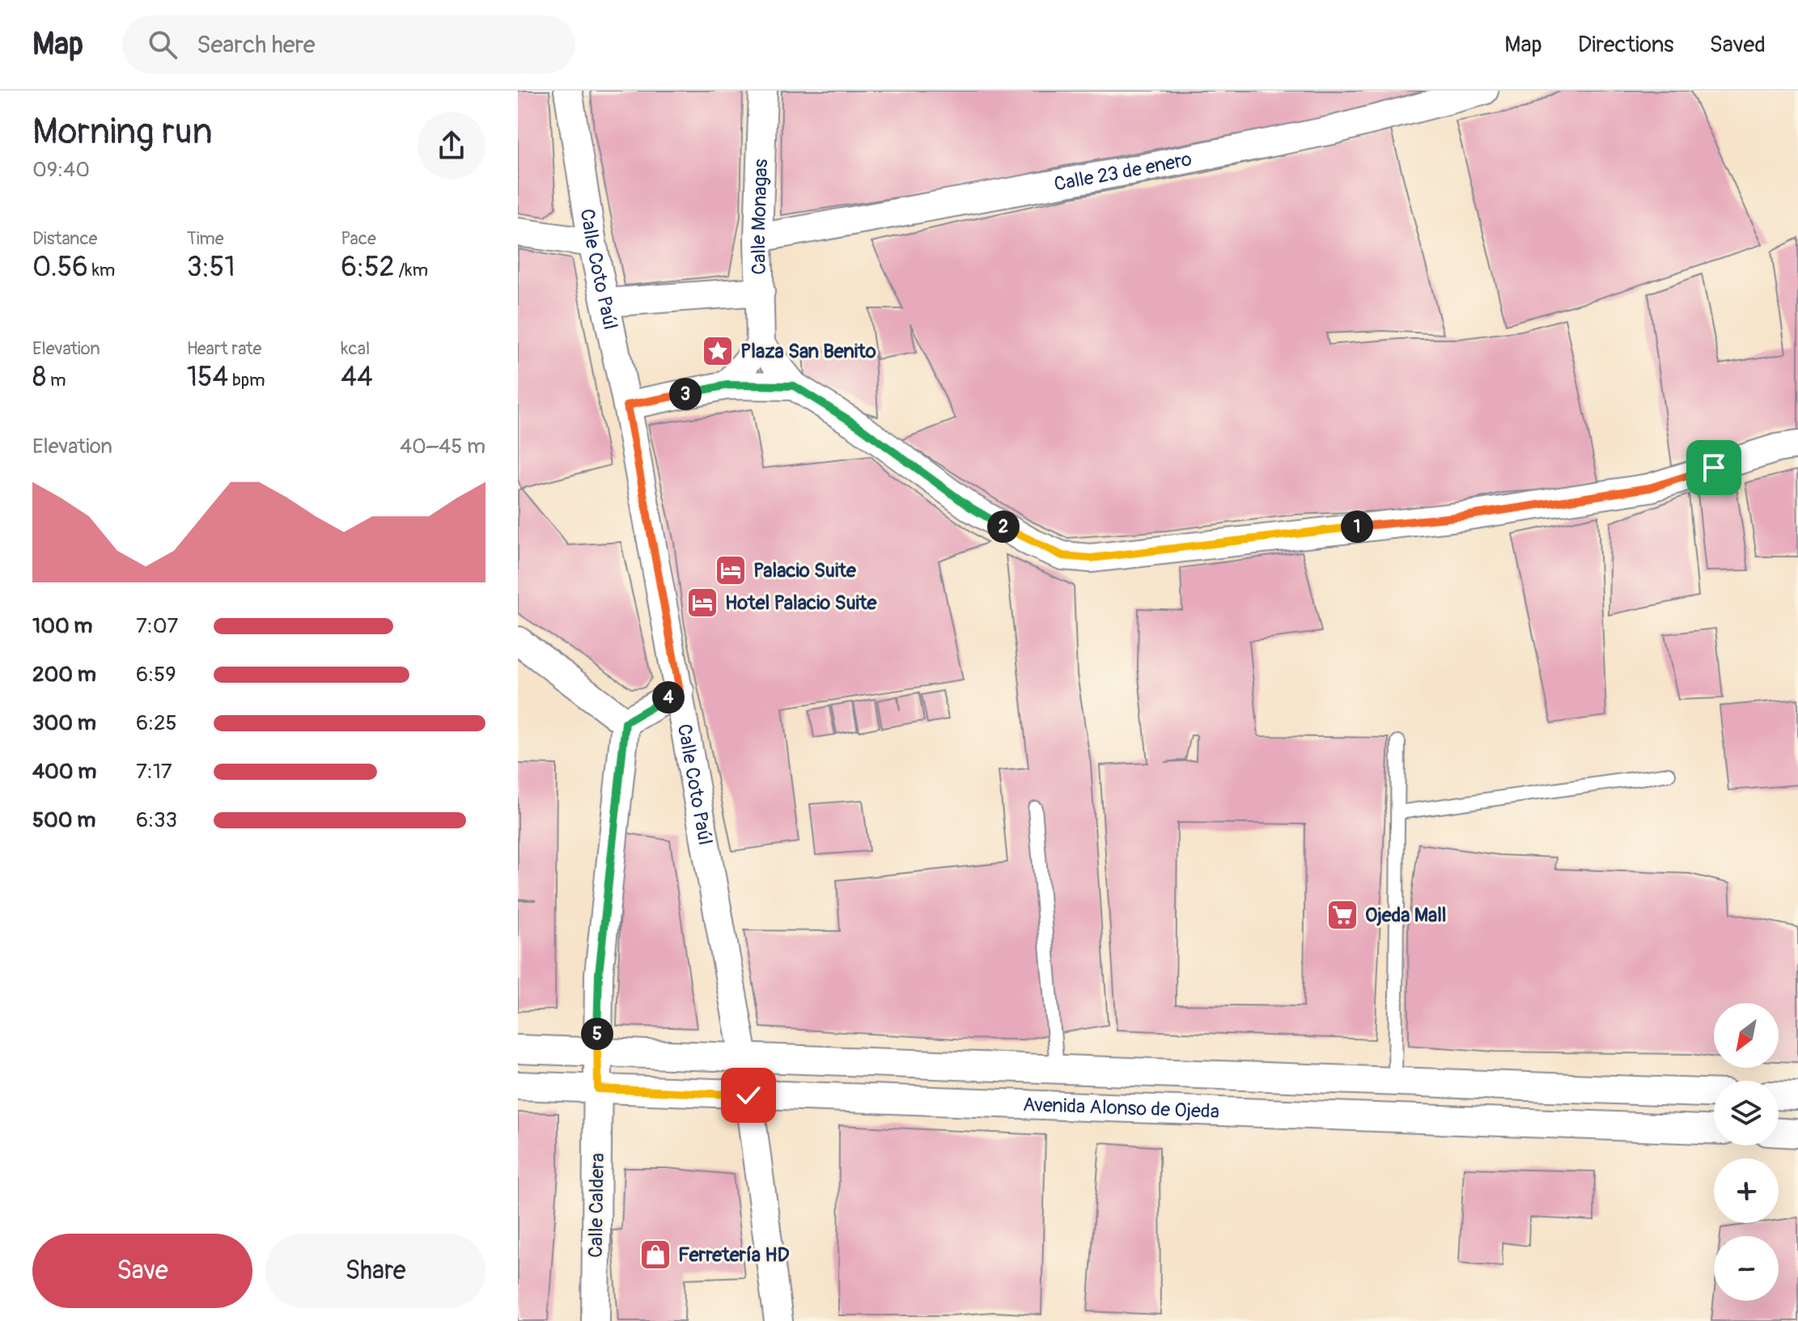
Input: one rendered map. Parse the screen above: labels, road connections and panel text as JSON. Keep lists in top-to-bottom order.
{
  "streets": {
    "street": [
      "Calle 23 de enero",
      "Calle Monagas",
      "Calle Coto Paúl",
      "Avenida Alonso de Ojeda",
      "Calle Caldera"
    ]
  },
  "crossings": [
    ["Calle 23 de enero", "Calle Monagas"],
    ["Calle Coto Paúl", "Avenida Alonso de Ojeda"],
    ["Avenida Alonso de Ojeda", "Calle Caldera"]
  ],
  "places": {
    "place": ["Plaza San Benito"],
    "hotel": ["Palacio Suite", "Hotel Palacio Suite"],
    "supermarket": ["Ojeda Mall"],
    "shop": ["Ferretería HD"]
  },
  "north": "bottom left",
  "page": {
    "header": "Map",
    "search": "Search here",
    "nav": ["Map", "Directions", "Saved"],
    "heading": ["Morning run", "09:40"],
    "stats": [
      ["Distance", "0.56 km"],
      ["Time", "3:51"],
      ["Pace", "6:52 /km"],
      ["Elevation", "8 m"],
      ["Heart rate", "154 bpm"],
      ["kcal", "44"]
    ],
    "pins": [
      "3",
      "1",
      "2",
      "4",
      "5"
    ],
    "chart": ["Elevation", "40–45 m"],
    "list": [
      {
        "name": "100 m",
        "note": "7:07"
      },
      {
        "name": "200 m",
        "note": "6:59"
      },
      {
        "name": "300 m",
        "note": "6:25"
      },
      {
        "name": "400 m",
        "note": "7:17"
      },
      {
        "name": "500 m",
        "note": "6:33"
      }
    ],
    "map_buttons": ["+", "−"],
    "buttons": ["Save", "Share"]
  }
}
